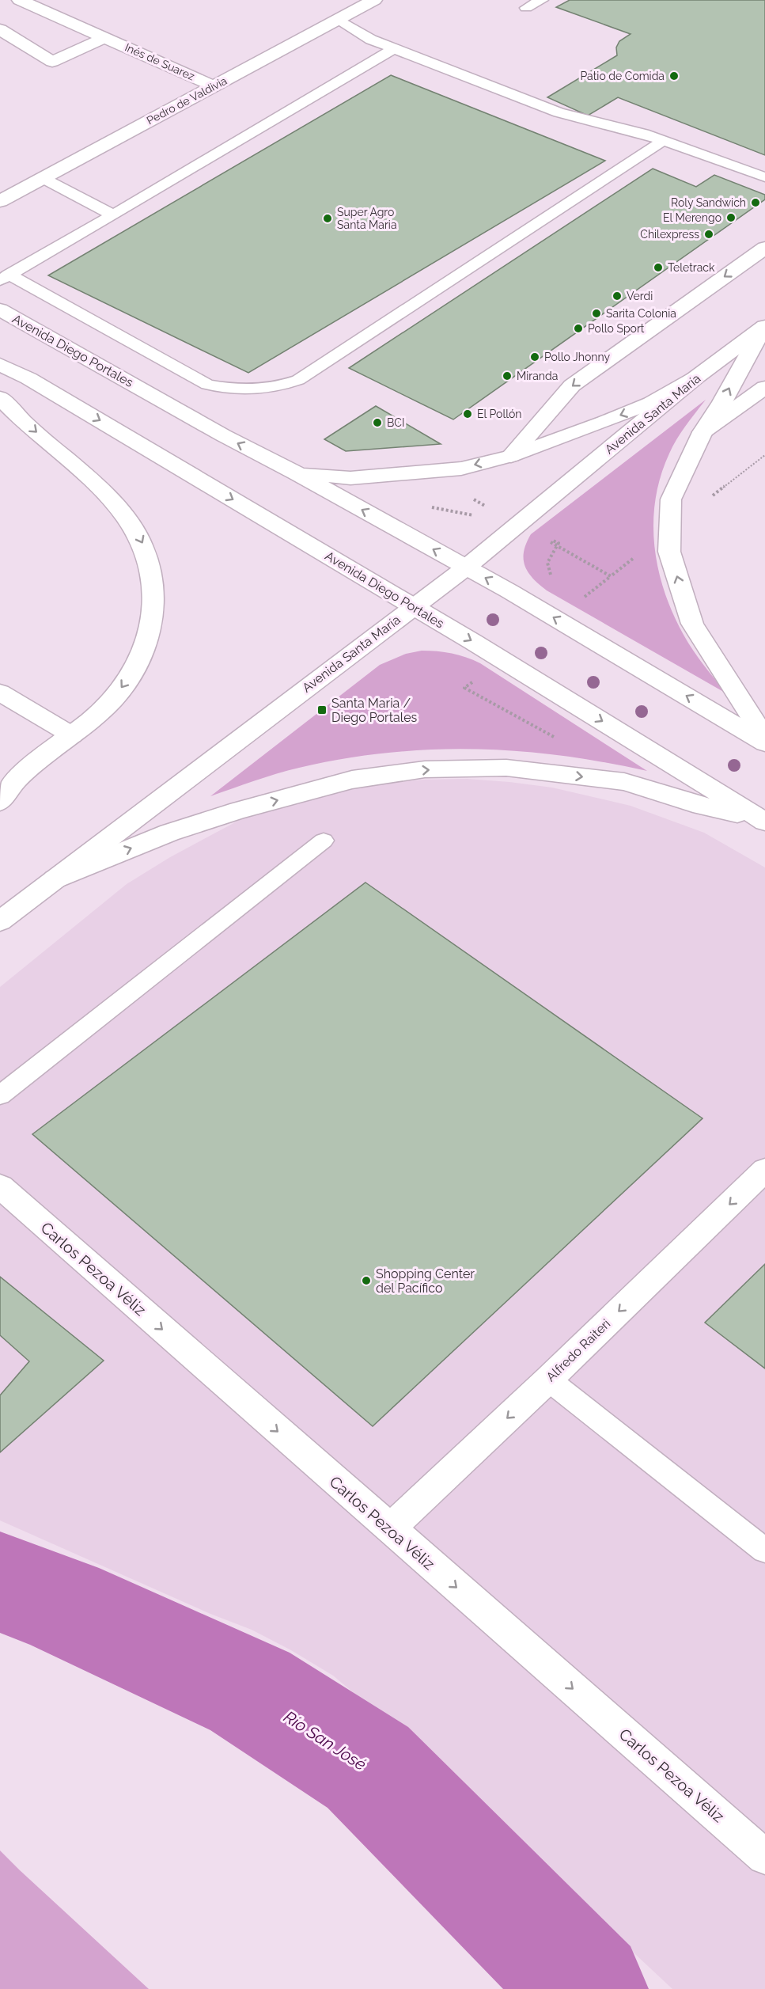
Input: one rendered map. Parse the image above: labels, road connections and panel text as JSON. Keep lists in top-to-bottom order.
{
  "streets": {
    "main road": [
      "Inés de Suarez",
      "Pedro de Valdivia",
      "Avenida Diego Portales",
      "Avenida Santa María",
      "Carlos Pezoa Véliz",
      "Alfredo Raiteri"
    ]
  },
  "crossings": [
    ["Inés de Suarez", "Pedro de Valdivia"],
    ["Avenida Diego Portales", "Avenida Santa María"],
    ["Carlos Pezoa Véliz", "Alfredo Raiteri"]
  ],
  "one_way": ["Carlos Pezoa Véliz", "Alfredo Raiteri"],
  "water": ["Río San José"],
  "places": {
    "other": [
      "Patio de Comida",
      "Roly Sandwich",
      "El Merengo",
      "Super Agro Santa Maria",
      "Chilexpress",
      "Teletrack",
      "Verdi",
      "Sarita Colonia",
      "Pollo Sport",
      "Pollo Jhonny",
      "Miranda",
      "El Pollón",
      "BCI",
      "Shopping Center del Pacífico"
    ],
    "transit": ["Santa Maria / Diego Portales"]
  }
}
